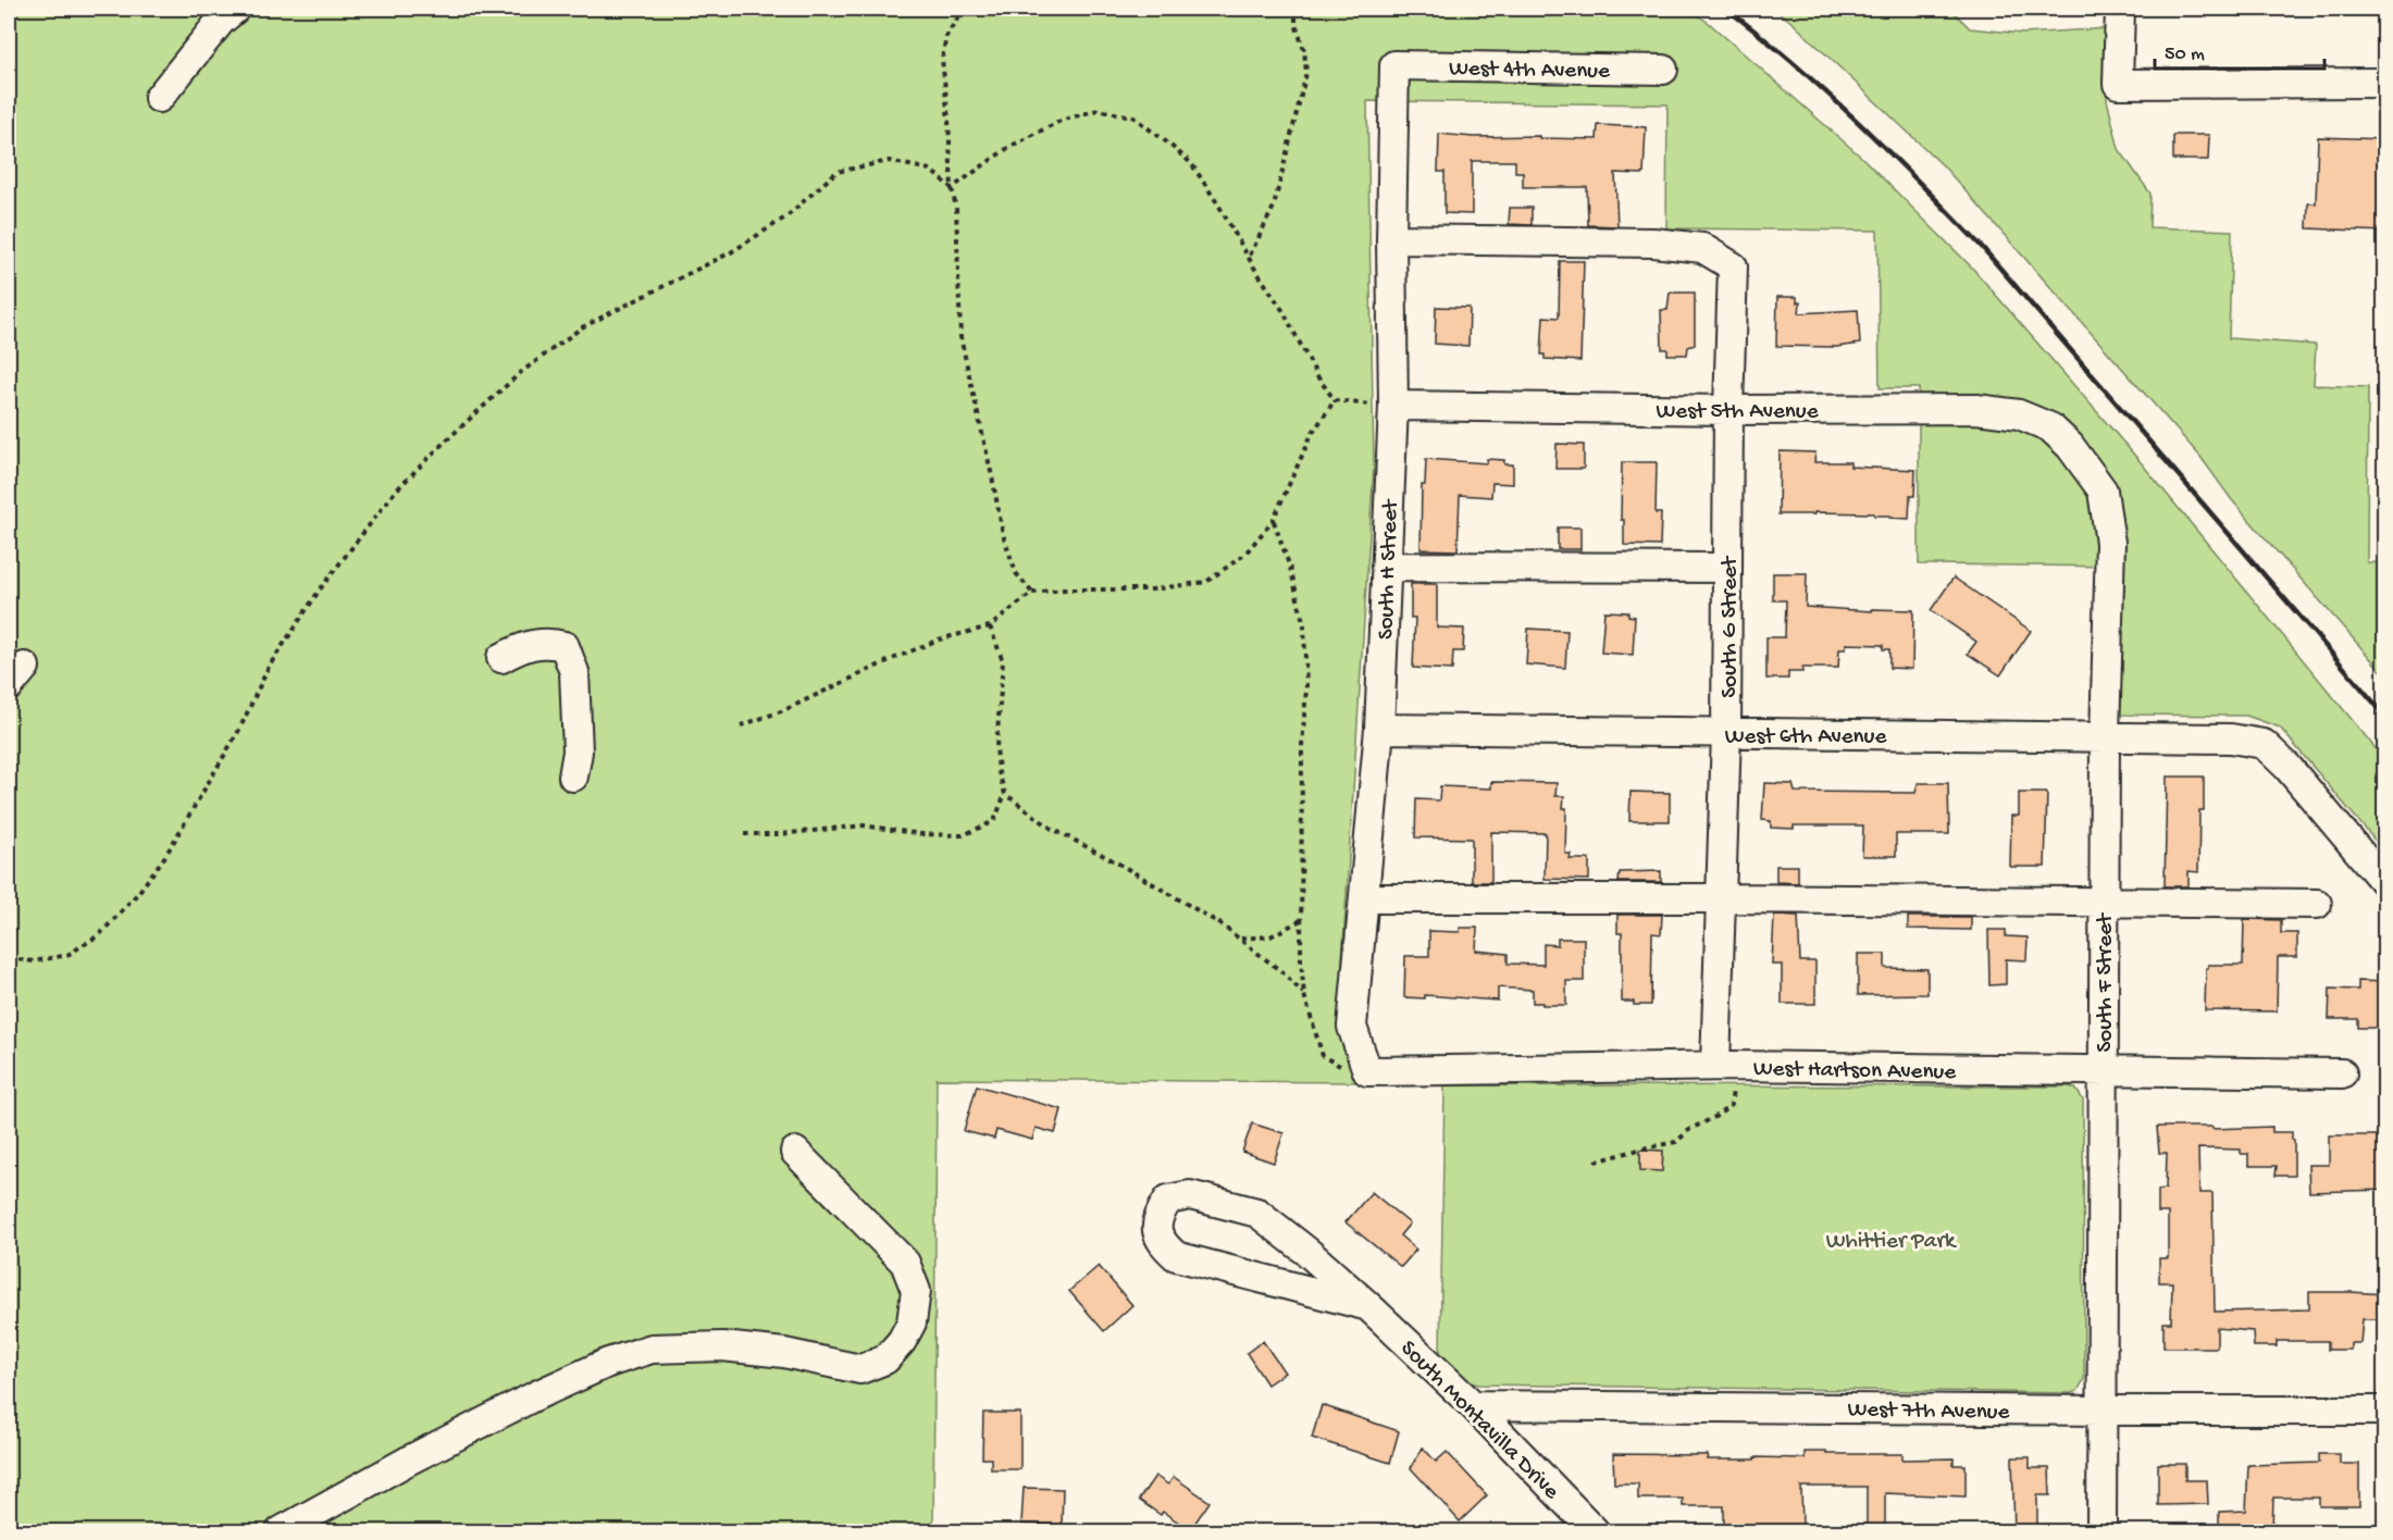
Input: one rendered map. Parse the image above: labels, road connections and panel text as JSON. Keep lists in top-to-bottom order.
{
  "streets": {
    "street": [
      "West 4th Avenue",
      "West 5th Avenue",
      "South H Street",
      "South G Street",
      "West 6th Avenue",
      "South F Street",
      "West Hartson Avenue",
      "West 7th Avenue",
      "South Montavilla Drive"
    ]
  },
  "crossings": [
    ["West 4th Avenue", "South H Street"],
    ["West 5th Avenue", "South H Street"],
    ["West 5th Avenue", "South G Street"],
    ["West 5th Avenue", "South F Street"],
    ["South H Street", "South G Street"],
    ["South H Street", "West 6th Avenue"],
    ["South H Street", "West Hartson Avenue"],
    ["South G Street", "West 6th Avenue"],
    ["South G Street", "West Hartson Avenue"],
    ["West 6th Avenue", "South F Street"],
    ["South F Street", "West Hartson Avenue"],
    ["South F Street", "West 7th Avenue"],
    ["West 7th Avenue", "South Montavilla Drive"]
  ],
  "parks": ["Whittier Park"],
  "scale_bar": "50 m"
}
